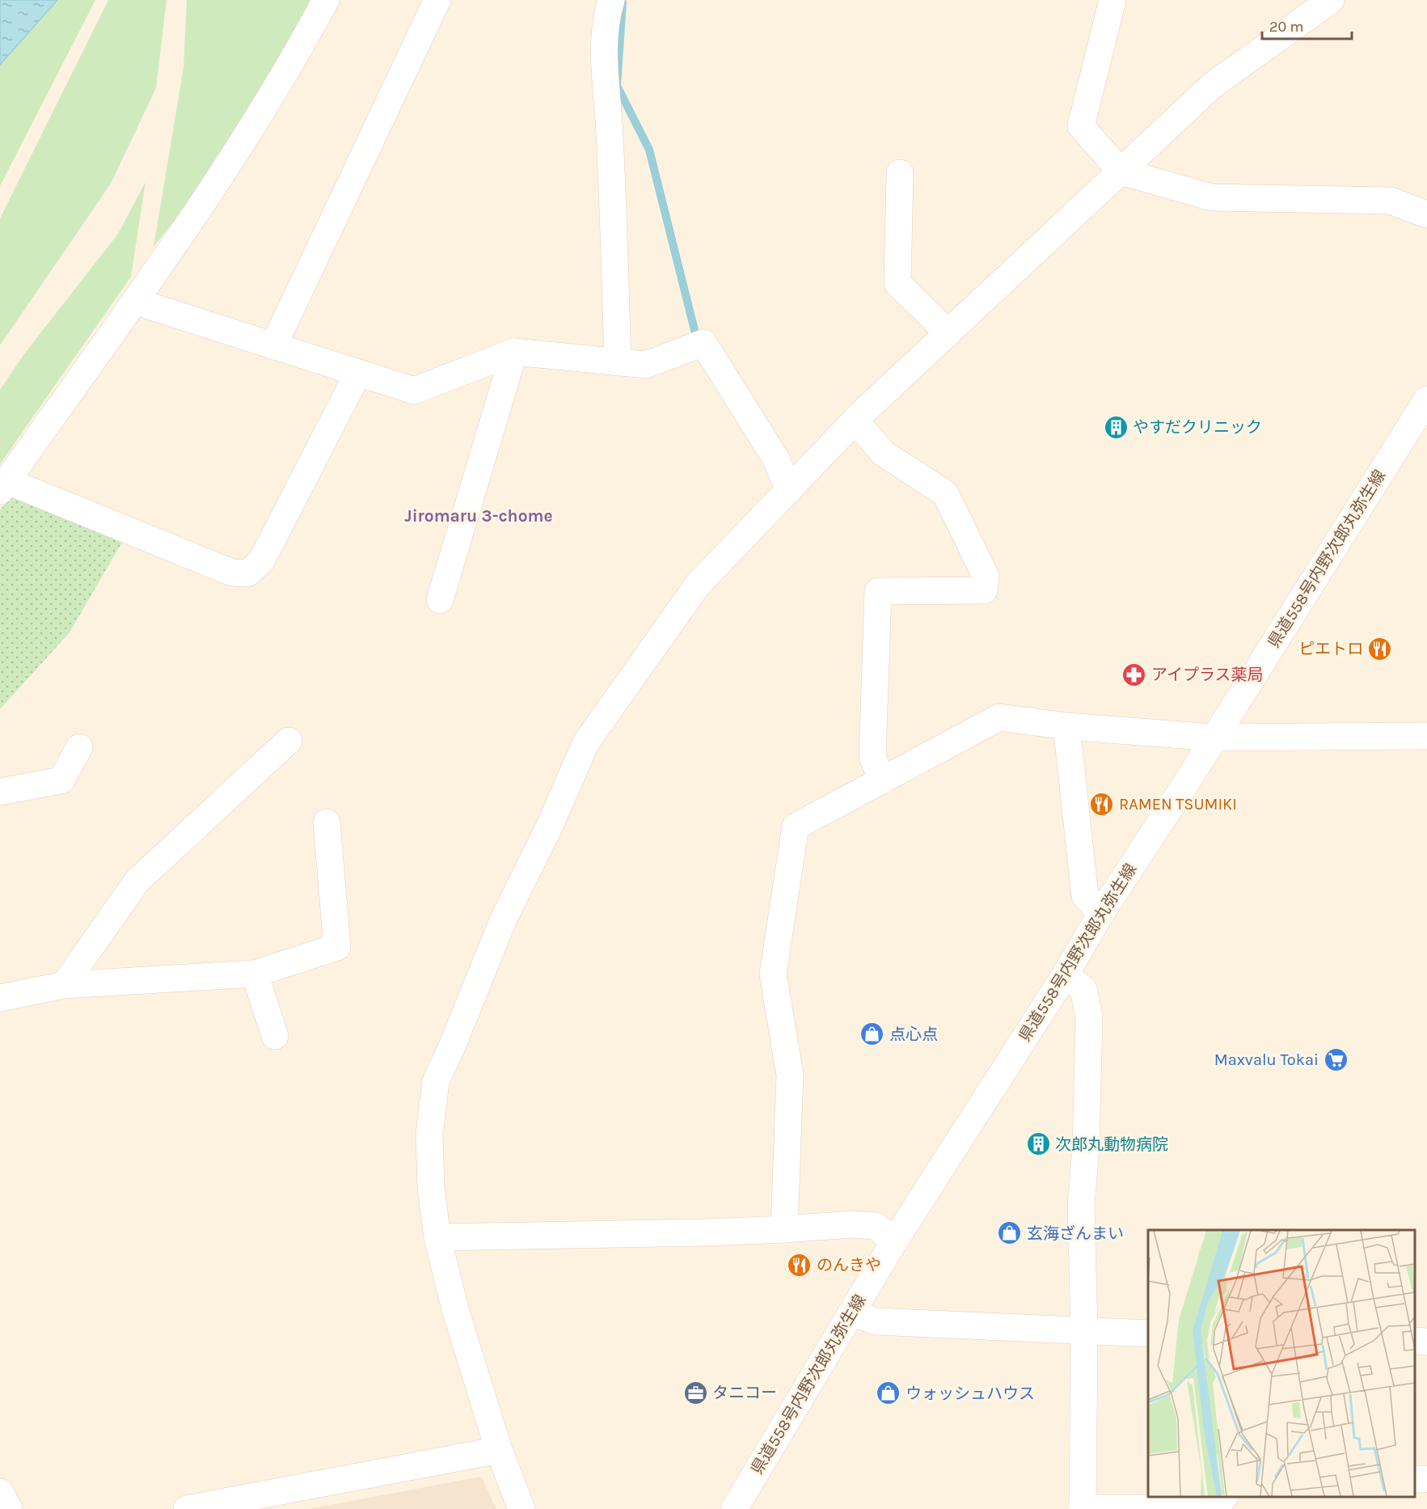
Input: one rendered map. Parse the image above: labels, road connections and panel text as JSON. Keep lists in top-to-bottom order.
{
  "streets": {
    "street": ["県道558号内野次郎丸弥生線"]
  },
  "districts": ["Jiromaru 3-chome"],
  "places": {
    "building": ["やすだクリニック", "次郎丸動物病院"],
    "restaurant": ["ピエトロ", "RAMEN TSUMIKI", "のんきや"],
    "pharmacy": ["アイプラス薬局"],
    "shop": ["点心点", "玄海ざんまい", "ウォッシュハウス"],
    "supermarket": ["Maxvalu Tokai"],
    "office": ["タニコー"]
  },
  "scale_bar": "20 m"
}
